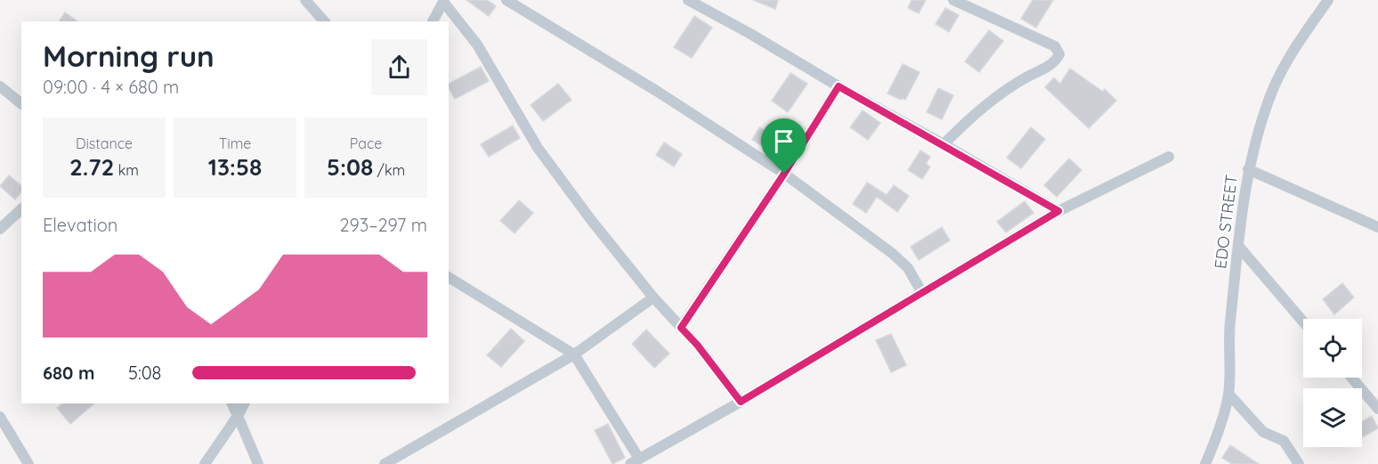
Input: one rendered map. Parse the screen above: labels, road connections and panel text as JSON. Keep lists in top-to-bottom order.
{
  "streets": {
    "street": ["EDO STREET"]
  },
  "page": {
    "heading": ["Morning run", "09:00 · 4 × 680 m"],
    "stats": [
      ["Distance", "2.72 km"],
      ["Time", "13:58"],
      ["Pace", "5:08 /km"]
    ],
    "chart": ["Elevation", "293–297 m"],
    "list": [
      {
        "name": "680 m",
        "note": "5:08"
      }
    ]
  }
}
